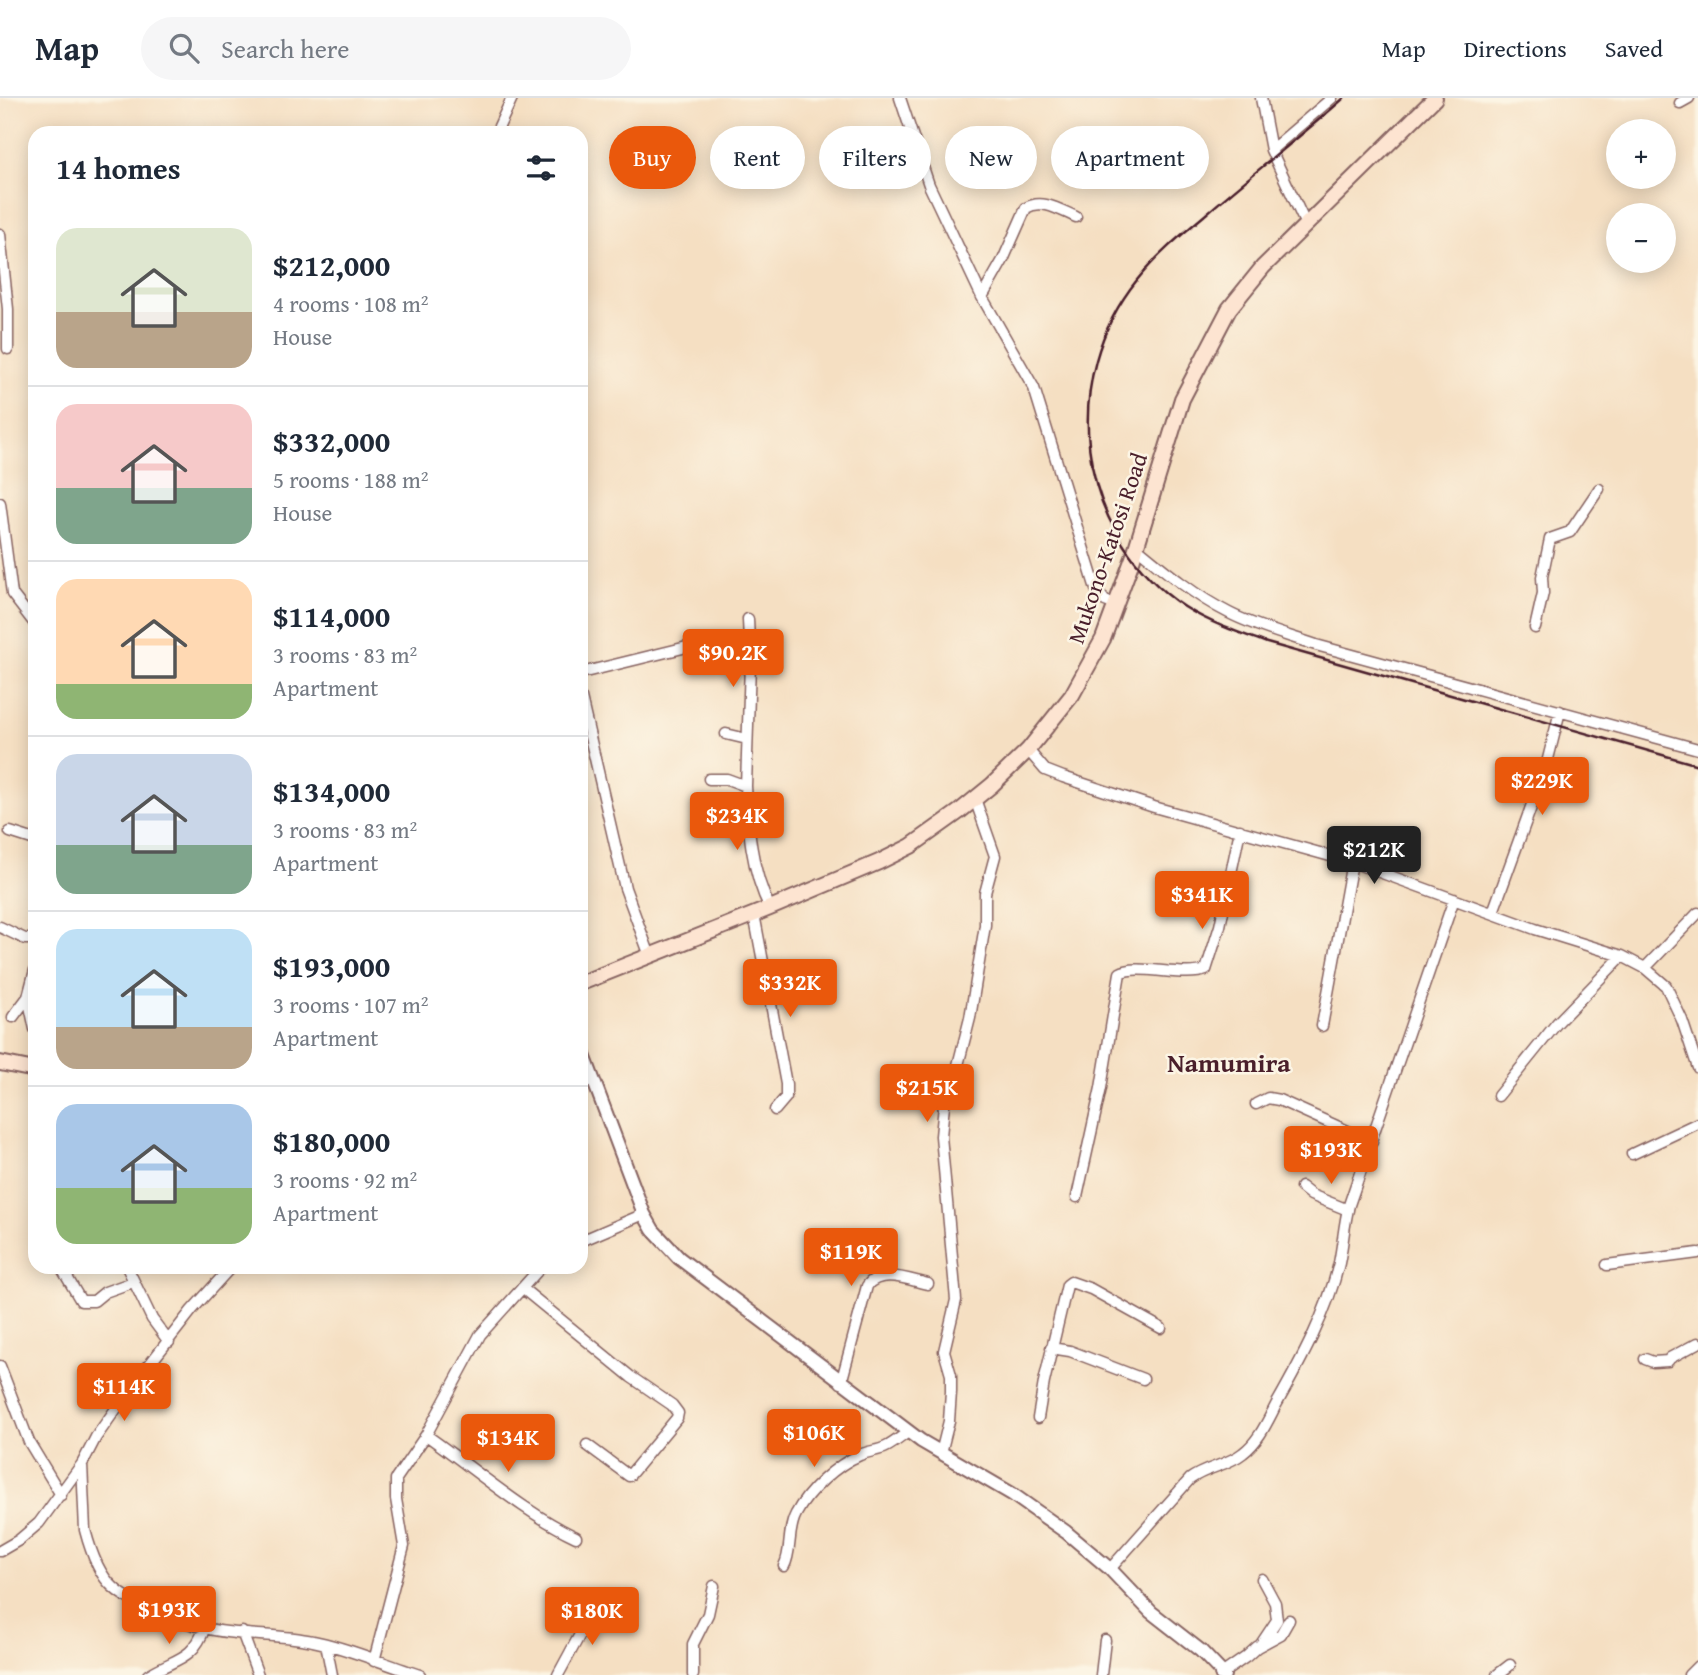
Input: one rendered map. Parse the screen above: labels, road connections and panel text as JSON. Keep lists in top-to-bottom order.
{
  "streets": {
    "main road": ["Mukono-Katosi Road"]
  },
  "districts": ["Namumira"],
  "page": {
    "header": "Map",
    "search": "Search here",
    "nav": ["Map", "Directions", "Saved"],
    "map_buttons": ["+", "−"],
    "chip": [
      "Buy",
      "Rent",
      "Filters",
      "New",
      "Apartment"
    ],
    "heading": "14 homes",
    "list": [
      {
        "name": "$212,000",
        "note": "4 rooms · 108 m² · House"
      },
      {
        "name": "$332,000",
        "note": "5 rooms · 188 m² · House"
      },
      {
        "name": "$114,000",
        "note": "3 rooms · 83 m² · Apartment"
      },
      {
        "name": "$134,000",
        "note": "3 rooms · 83 m² · Apartment"
      },
      {
        "name": "$193,000",
        "note": "3 rooms · 107 m² · Apartment"
      },
      {
        "name": "$180,000",
        "note": "3 rooms · 92 m² · Apartment"
      }
    ],
    "price": [
      "$90.2K",
      "$229K",
      "$234K",
      "$212K",
      "$341K",
      "$332K",
      "$215K",
      "$193K",
      "$119K",
      "$114K",
      "$106K",
      "$134K",
      "$193K",
      "$180K"
    ]
  }
}
